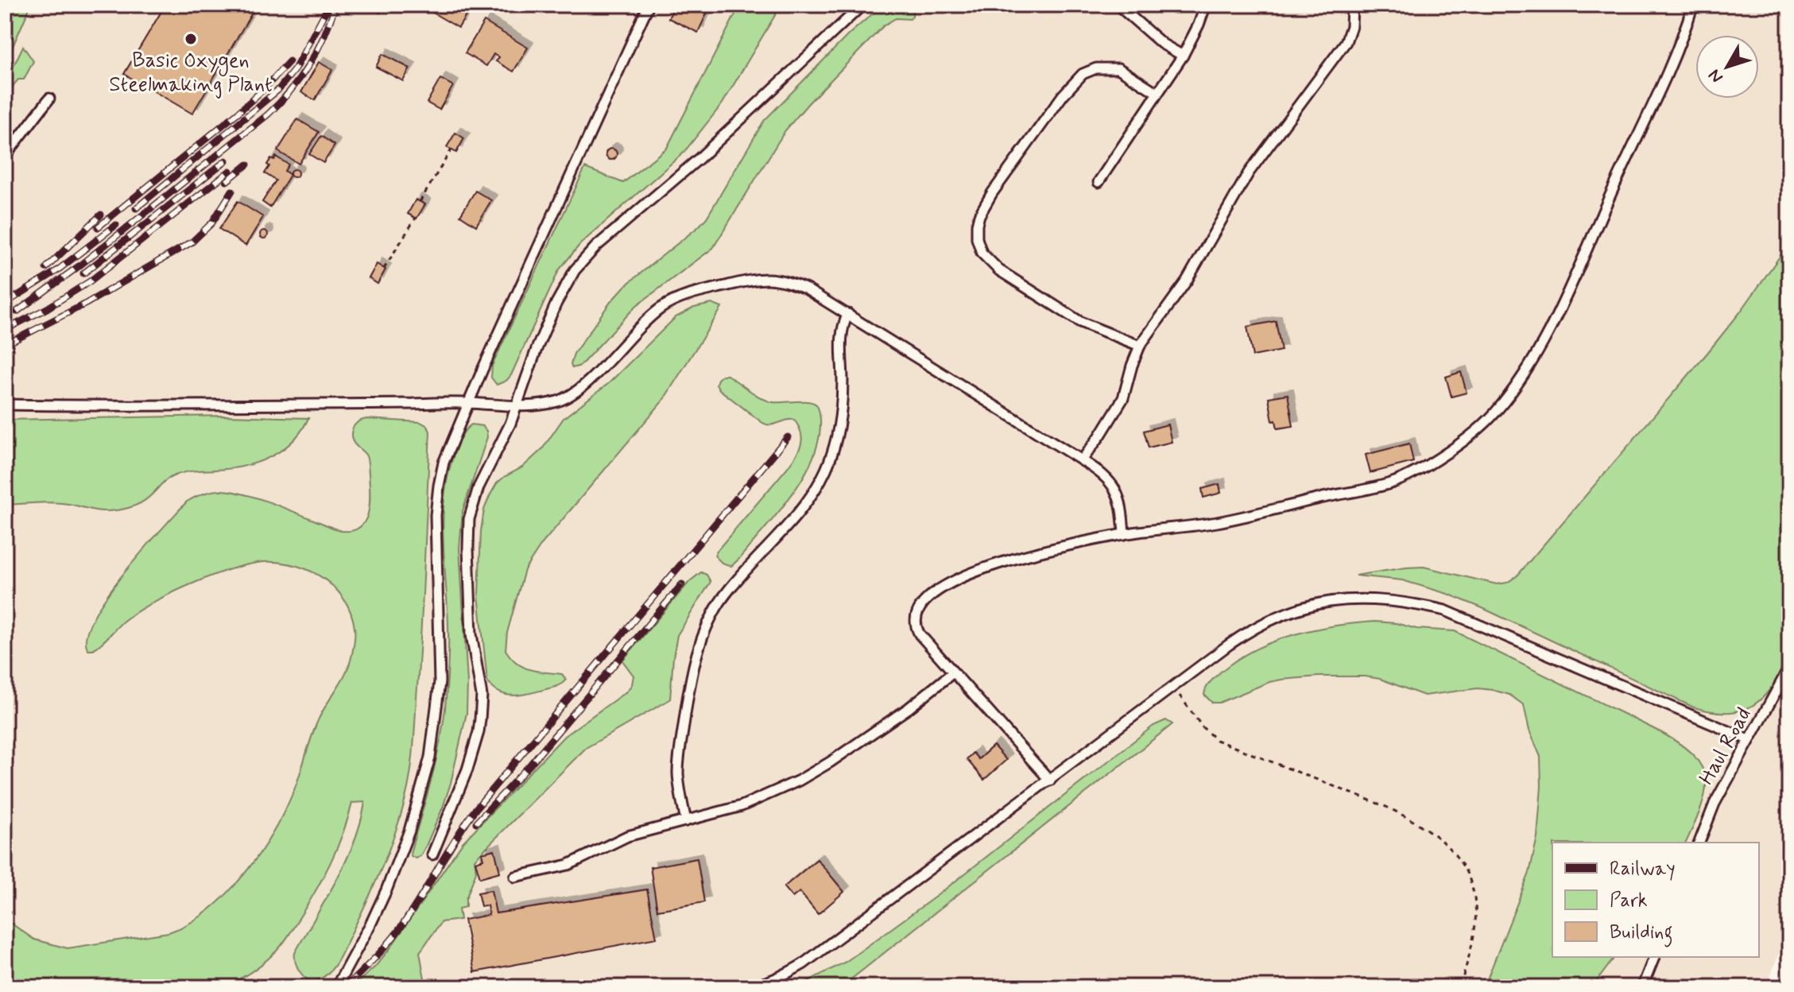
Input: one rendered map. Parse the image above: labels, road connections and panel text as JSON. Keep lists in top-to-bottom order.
{
  "streets": {
    "lane": ["Haul Road"]
  },
  "places": ["Basic Oxygen Steelmaking Plant"],
  "legend": ["Railway", "Park", "Building"],
  "north": "bottom left"
}
